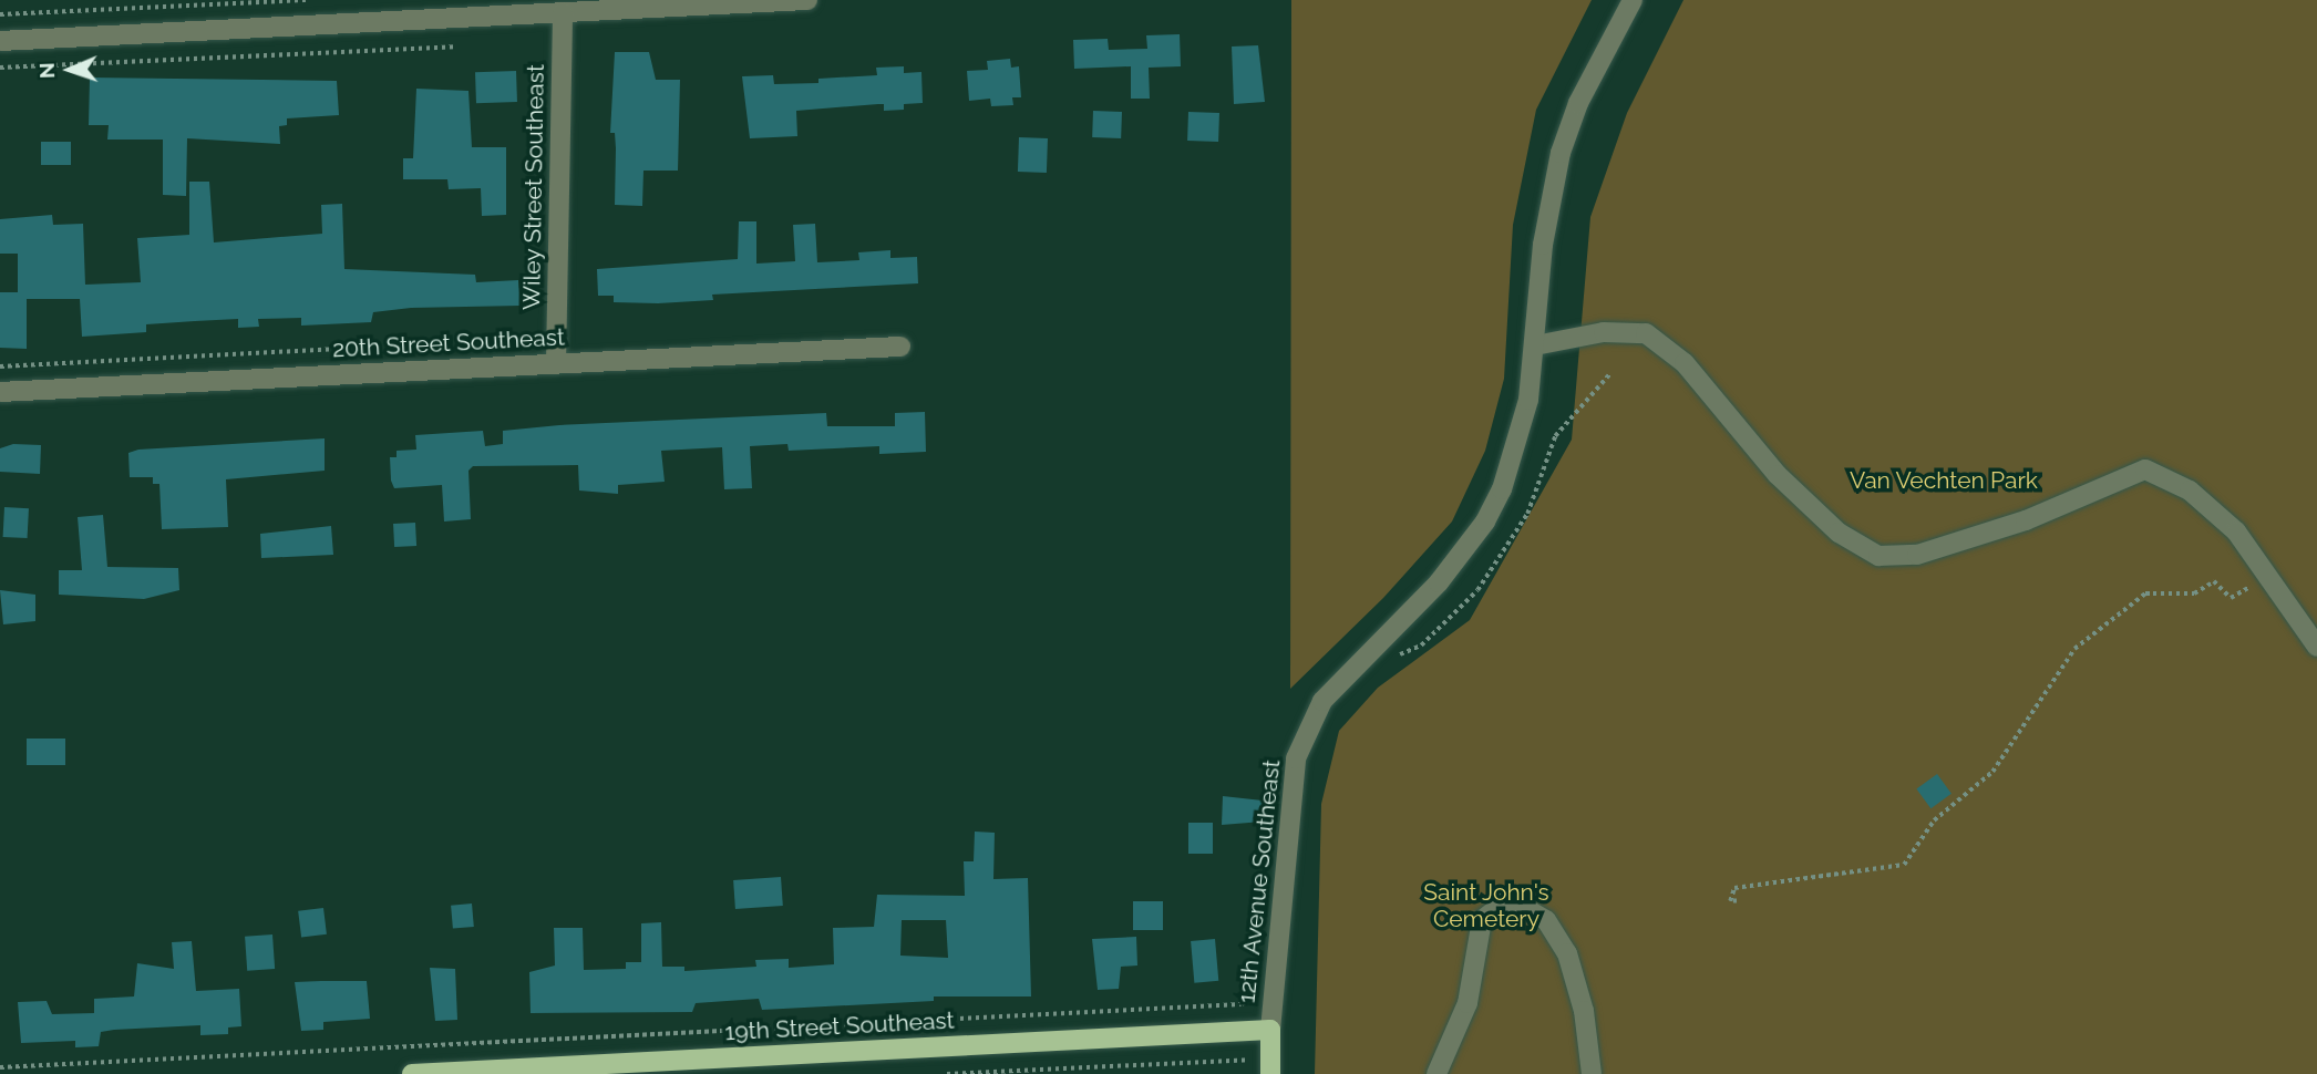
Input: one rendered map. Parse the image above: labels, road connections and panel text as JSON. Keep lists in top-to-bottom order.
{
  "streets": {
    "main road": ["12th Avenue Southeast", "19th Street Southeast"],
    "street": ["Wiley Street Southeast", "20th Street Southeast"]
  },
  "crossings": [
    ["Wiley Street Southeast", "20th Street Southeast"],
    ["12th Avenue Southeast", "19th Street Southeast"]
  ],
  "parks": ["Van Vechten Park", "Saint John's Cemetery"],
  "north": "left"
}
